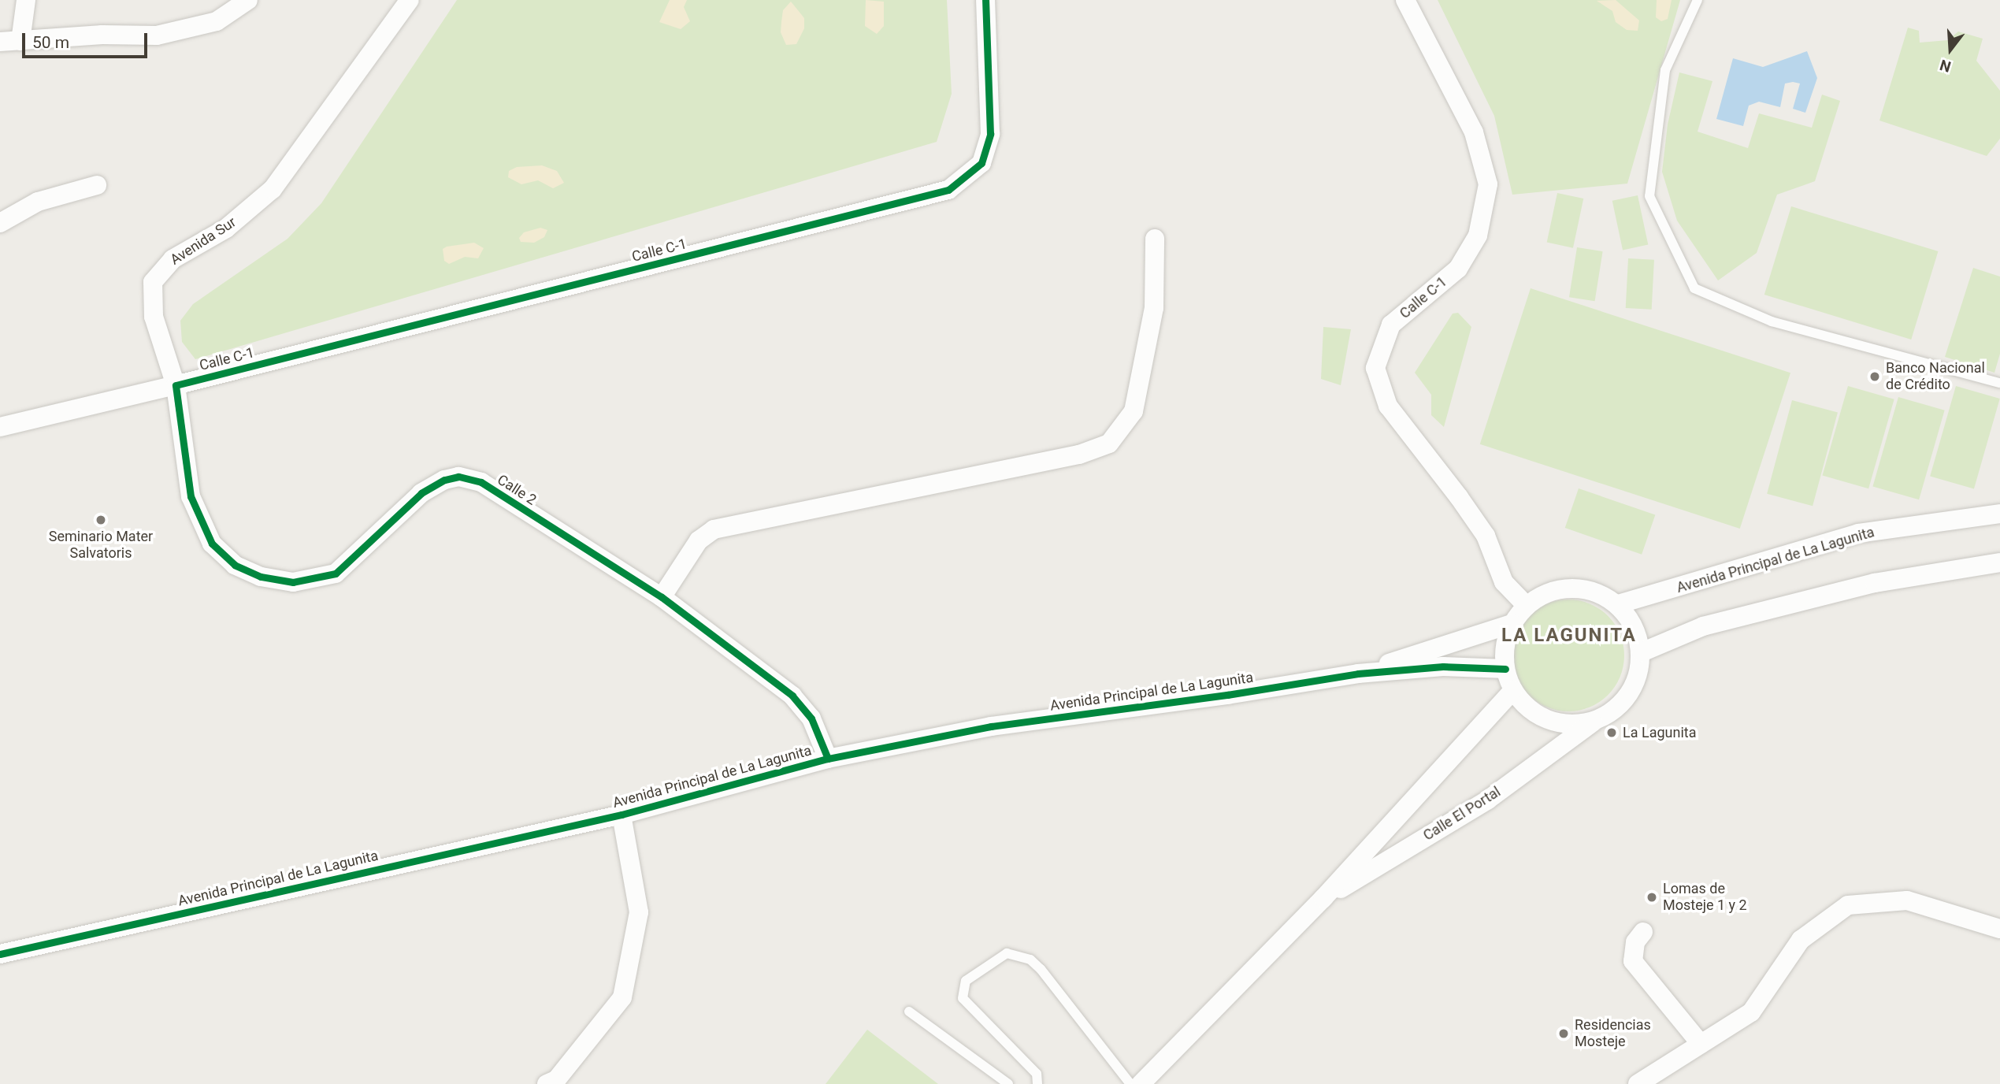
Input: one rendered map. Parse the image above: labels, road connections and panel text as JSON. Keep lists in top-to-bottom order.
{
  "streets": {
    "street": [
      "Avenida Sur",
      "Calle C-1",
      "Calle 2",
      "Avenida Principal de La Lagunita",
      "Calle El Portal"
    ]
  },
  "crossings": [
    ["Avenida Sur", "Calle C-1"],
    ["Avenida Sur", "Calle 2"],
    ["Calle C-1", "Calle 2"],
    ["Calle C-1", "Avenida Principal de La Lagunita"],
    ["Calle C-1", "Calle El Portal"],
    ["Calle 2", "Avenida Principal de La Lagunita"],
    ["Avenida Principal de La Lagunita", "Calle El Portal"]
  ],
  "districts": ["LA LAGUNITA"],
  "places": [
    "Banco Nacional de Crédito",
    "Seminario Mater Salvatoris",
    "La Lagunita",
    "Lomas de Mosteje 1 y 2",
    "Residencias Mosteje"
  ],
  "scale_bar": "50 m",
  "north": "bottom"
}
